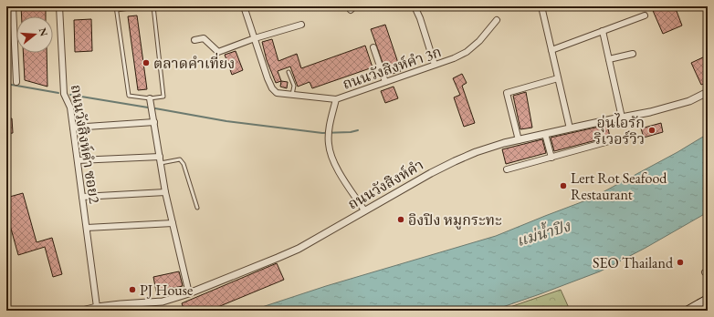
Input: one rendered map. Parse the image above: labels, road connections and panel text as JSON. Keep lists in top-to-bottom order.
{
  "streets": {
    "street": ["ถนนวังสิงห์คำ 3ก", "ถนนวังสิงห์คำ ซอย2", "ถนนวังสิงห์คำ"]
  },
  "crossings": [
    ["ถนนวังสิงห์คำ 3ก", "ถนนวังสิงห์คำ"],
    ["ถนนวังสิงห์คำ ซอย2", "ถนนวังสิงห์คำ"]
  ],
  "water": ["แม่น้ำปิง"],
  "places": [
    "ตลาดคำเที่ยง",
    "อุ่นไอรัก ริเวอร์วิว",
    "Lert Rot Seafood Restaurant",
    "อิงปิง หมูกระทะ",
    "SEO Thailand",
    "PJ House"
  ],
  "north": "right"
}
